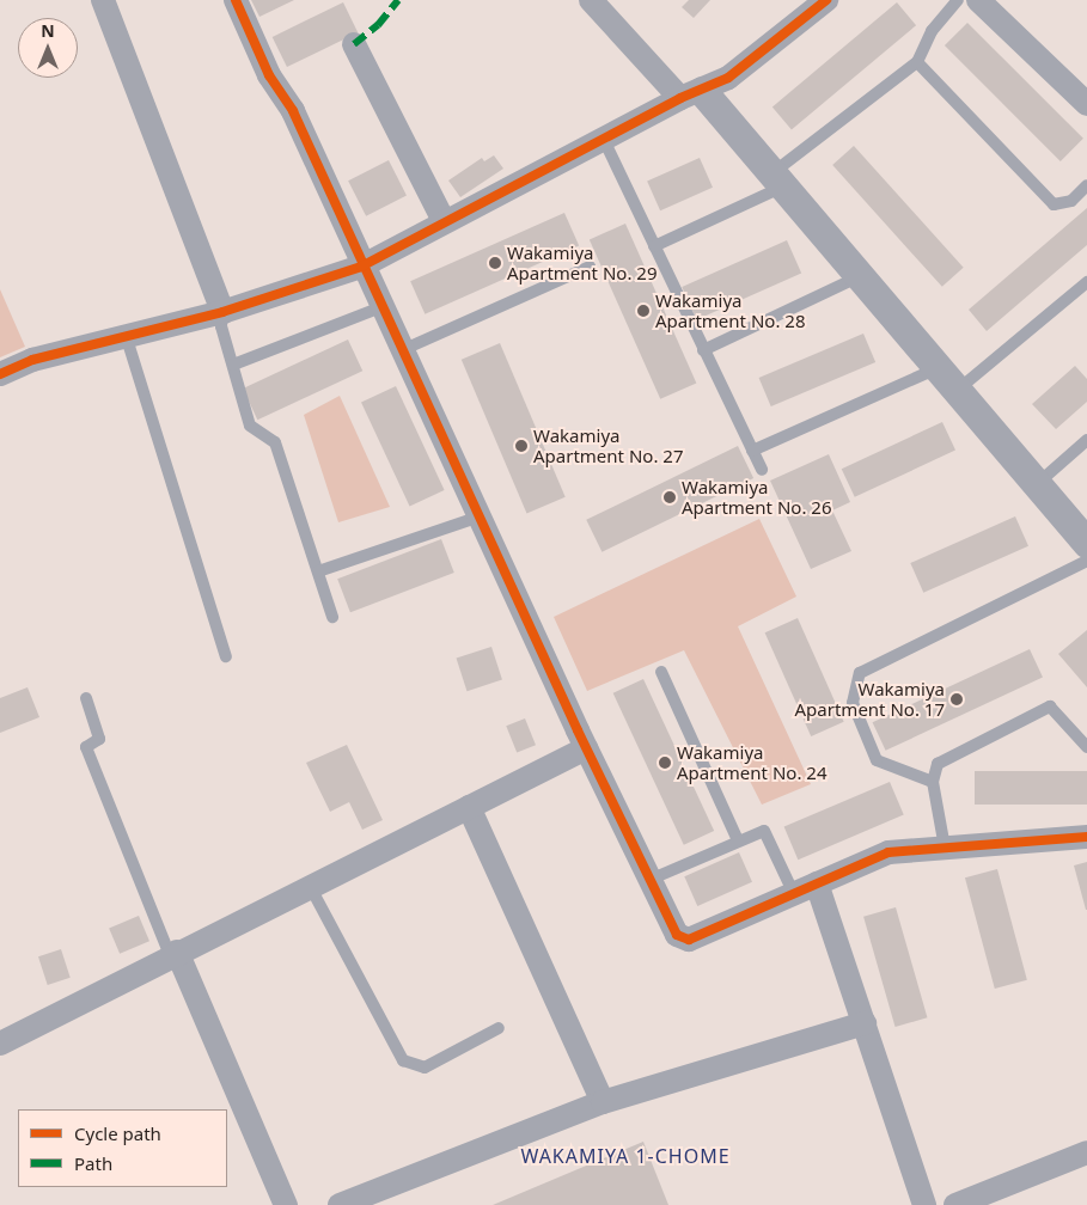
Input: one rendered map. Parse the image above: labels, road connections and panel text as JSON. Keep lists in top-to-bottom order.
{
  "districts": ["WAKAMIYA 1-CHOME"],
  "places": [
    "Wakamiya Apartment No. 29",
    "Wakamiya Apartment No. 28",
    "Wakamiya Apartment No. 27",
    "Wakamiya Apartment No. 26",
    "Wakamiya Apartment No. 17",
    "Wakamiya Apartment No. 24"
  ],
  "legend": ["Cycle path", "Path"],
  "north": "top"
}
